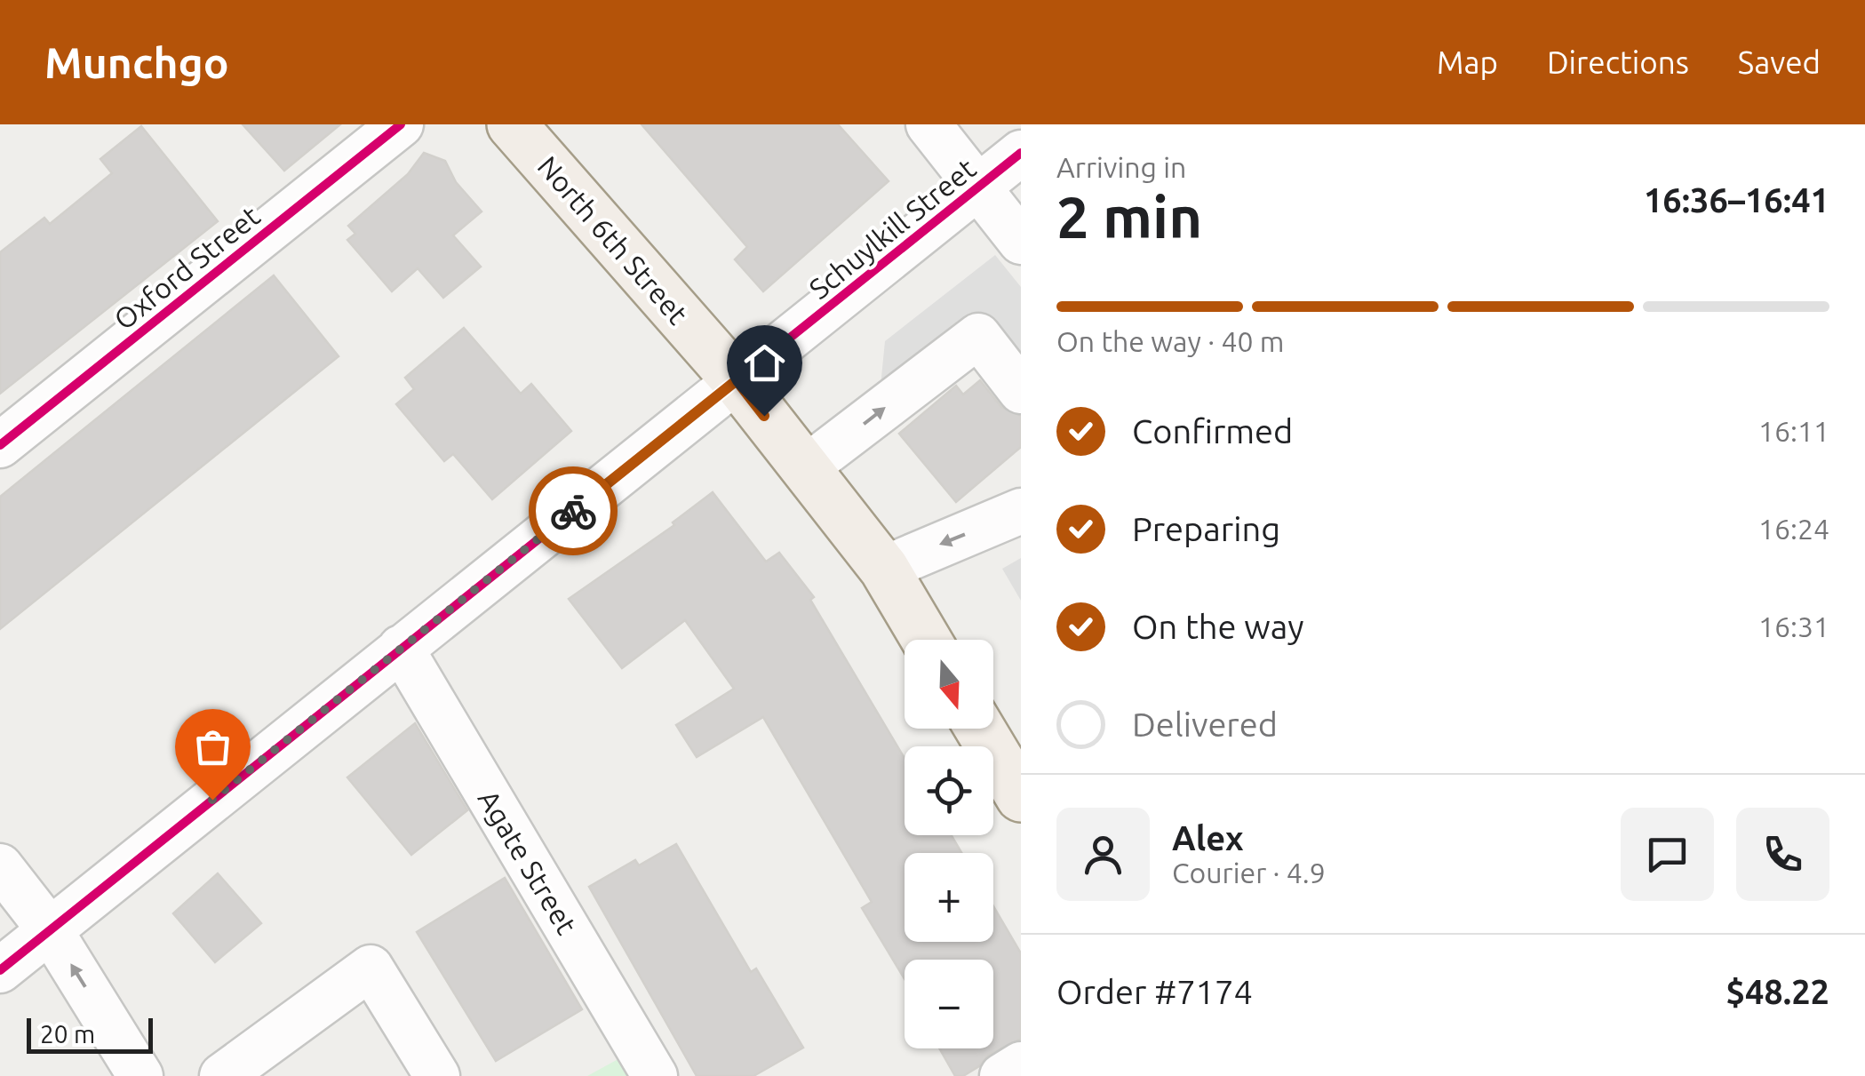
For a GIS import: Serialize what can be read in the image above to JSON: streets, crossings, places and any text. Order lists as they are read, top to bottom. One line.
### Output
{"streets":{"main road":["North 6th Street"],"street":["Schuylkill Street","Oxford Street","Agate Street"]},"crossings":[["Schuylkill Street","North 6th Street"],["Schuylkill Street","Agate Street"]],"scale_bar":"20 m","north":"bottom","page":{"header":"Munchgo","nav":["Map","Directions","Saved"],"heading":["2 min","Arriving in","16:36–16:41"],"panel":["Alex","Courier · 4.9","Order #7174","$48.22"],"bar":"On the way · 40 m","list":[["Confirmed","16:11"],["Preparing","16:24"],["On the way","16:31"],"Delivered"],"map_buttons":["+","−"],"scale":"20 m"}}
